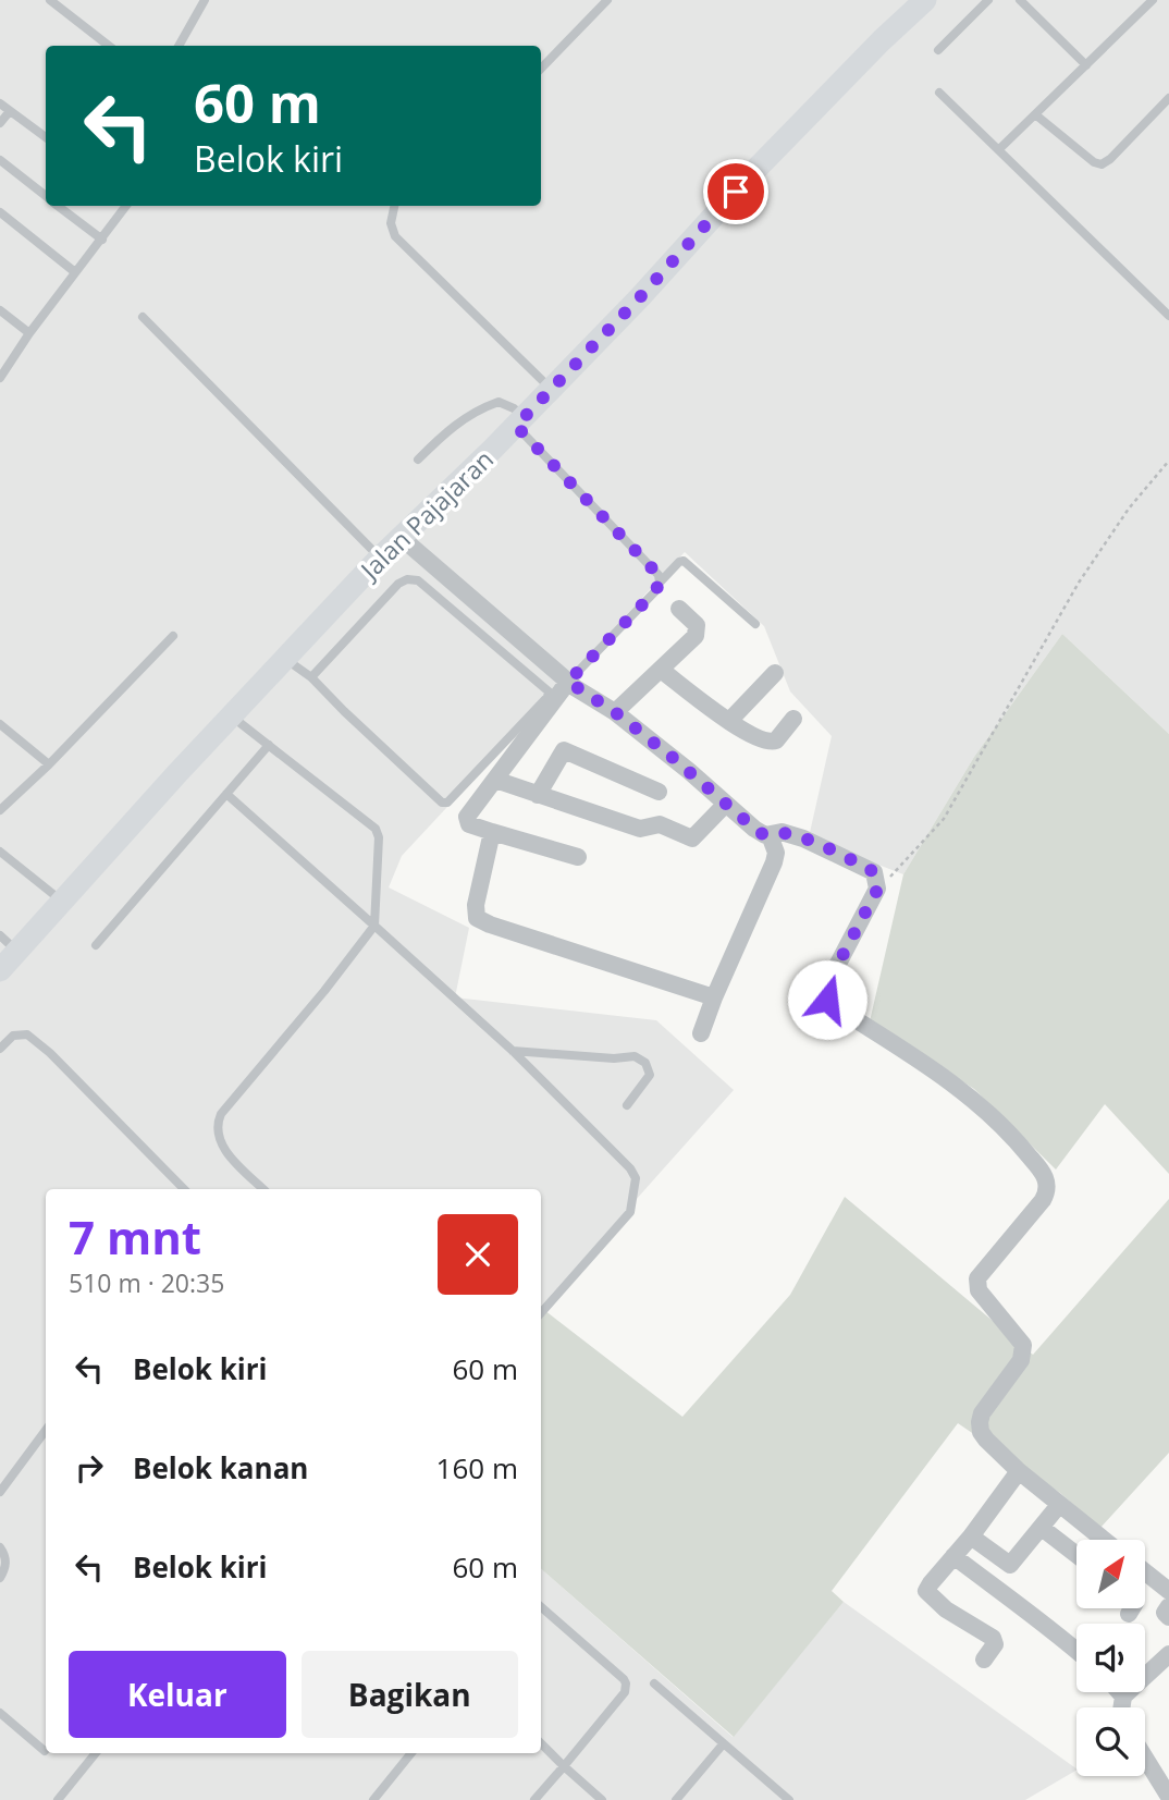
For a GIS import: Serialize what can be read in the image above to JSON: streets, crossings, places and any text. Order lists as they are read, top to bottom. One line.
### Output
{"streets":{"main road":["Jalan Pajajaran"]},"north":"top right","page":{"turn":["60 m","Belok kiri"],"heading":["7 mnt","510 m · 20:35"],"list":[{"name":"Belok kiri","value":"60 m"},{"name":"Belok kanan","value":"160 m"},{"name":"Belok kiri","value":"60 m"}],"buttons":["Keluar","Bagikan"]}}
